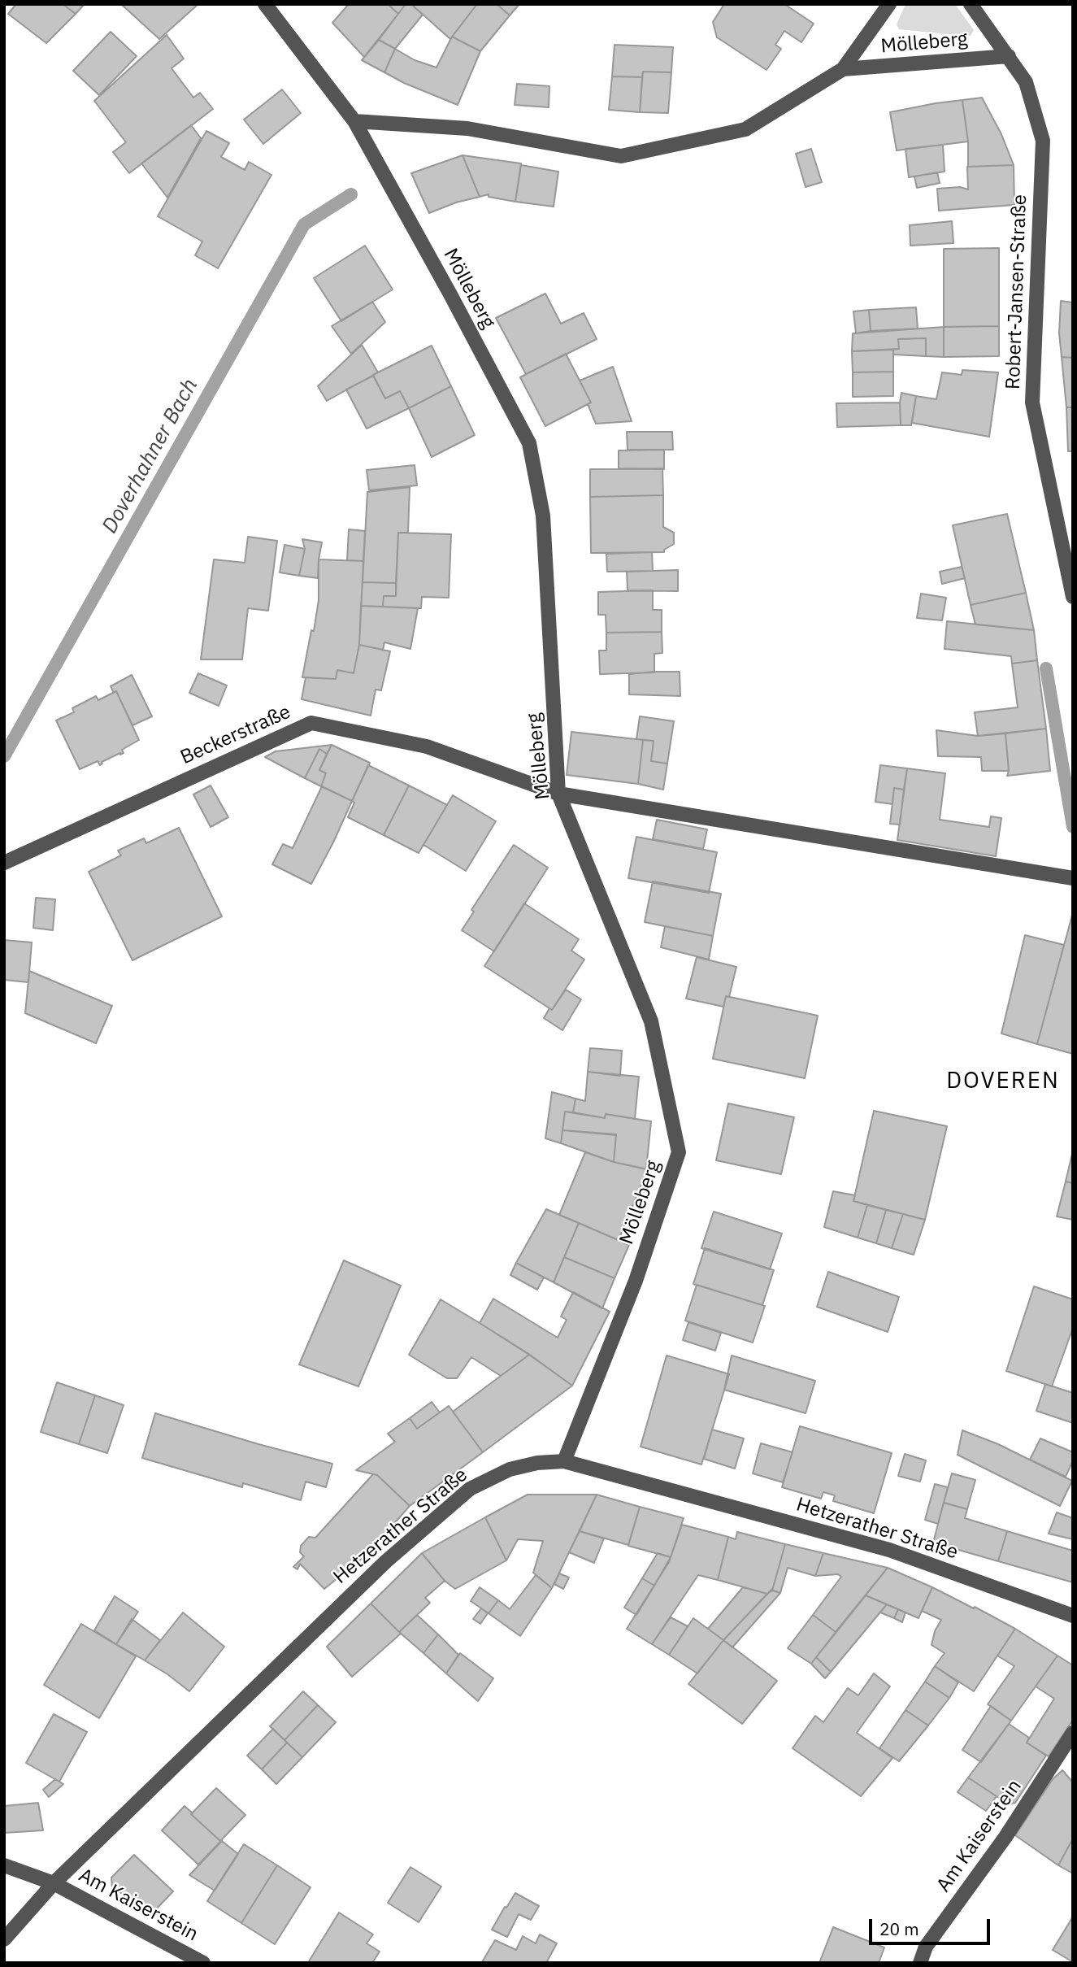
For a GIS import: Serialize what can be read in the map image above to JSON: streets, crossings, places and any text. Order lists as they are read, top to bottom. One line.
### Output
{"streets":{"street":["Mölleberg","Robert-Jansen-Straße","Beckerstraße","Hetzerather Straße","Am Kaiserstein"]},"crossings":[["Mölleberg","Robert-Jansen-Straße"],["Mölleberg","Beckerstraße"],["Mölleberg","Hetzerather Straße"],["Hetzerather Straße","Am Kaiserstein"]],"districts":["DOVEREN"],"water":["Doverhahner Bach"],"scale_bar":"20 m"}
